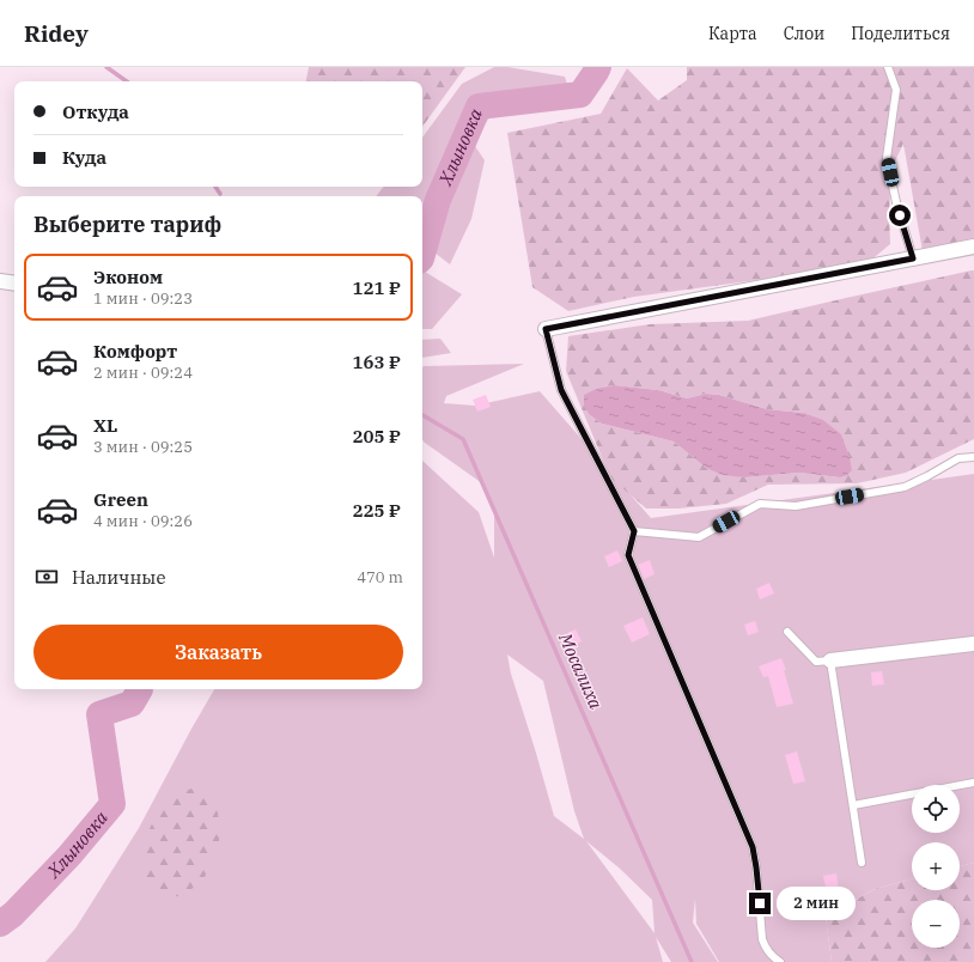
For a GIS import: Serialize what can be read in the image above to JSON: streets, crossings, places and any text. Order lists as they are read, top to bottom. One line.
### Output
{"water":["Хлыновка","Мосалиха"],"page":{"header":"Ridey","nav":["Карта","Слои","Поделиться"],"banner":["Откуда","Куда"],"heading":"Выберите тариф","list":[{"name":"Эконом","note":"1 мин · 09:23","value":"121 ₽"},{"name":"Комфорт","note":"2 мин · 09:24","value":"163 ₽"},{"name":"XL","note":"3 мин · 09:25","value":"205 ₽"},{"name":"Green","note":"4 мин · 09:26","value":"225 ₽"}],"pay":["Наличные","470 m"],"buttons":"Заказать","map_buttons":["+","−"],"bubble":"2 мин"}}
